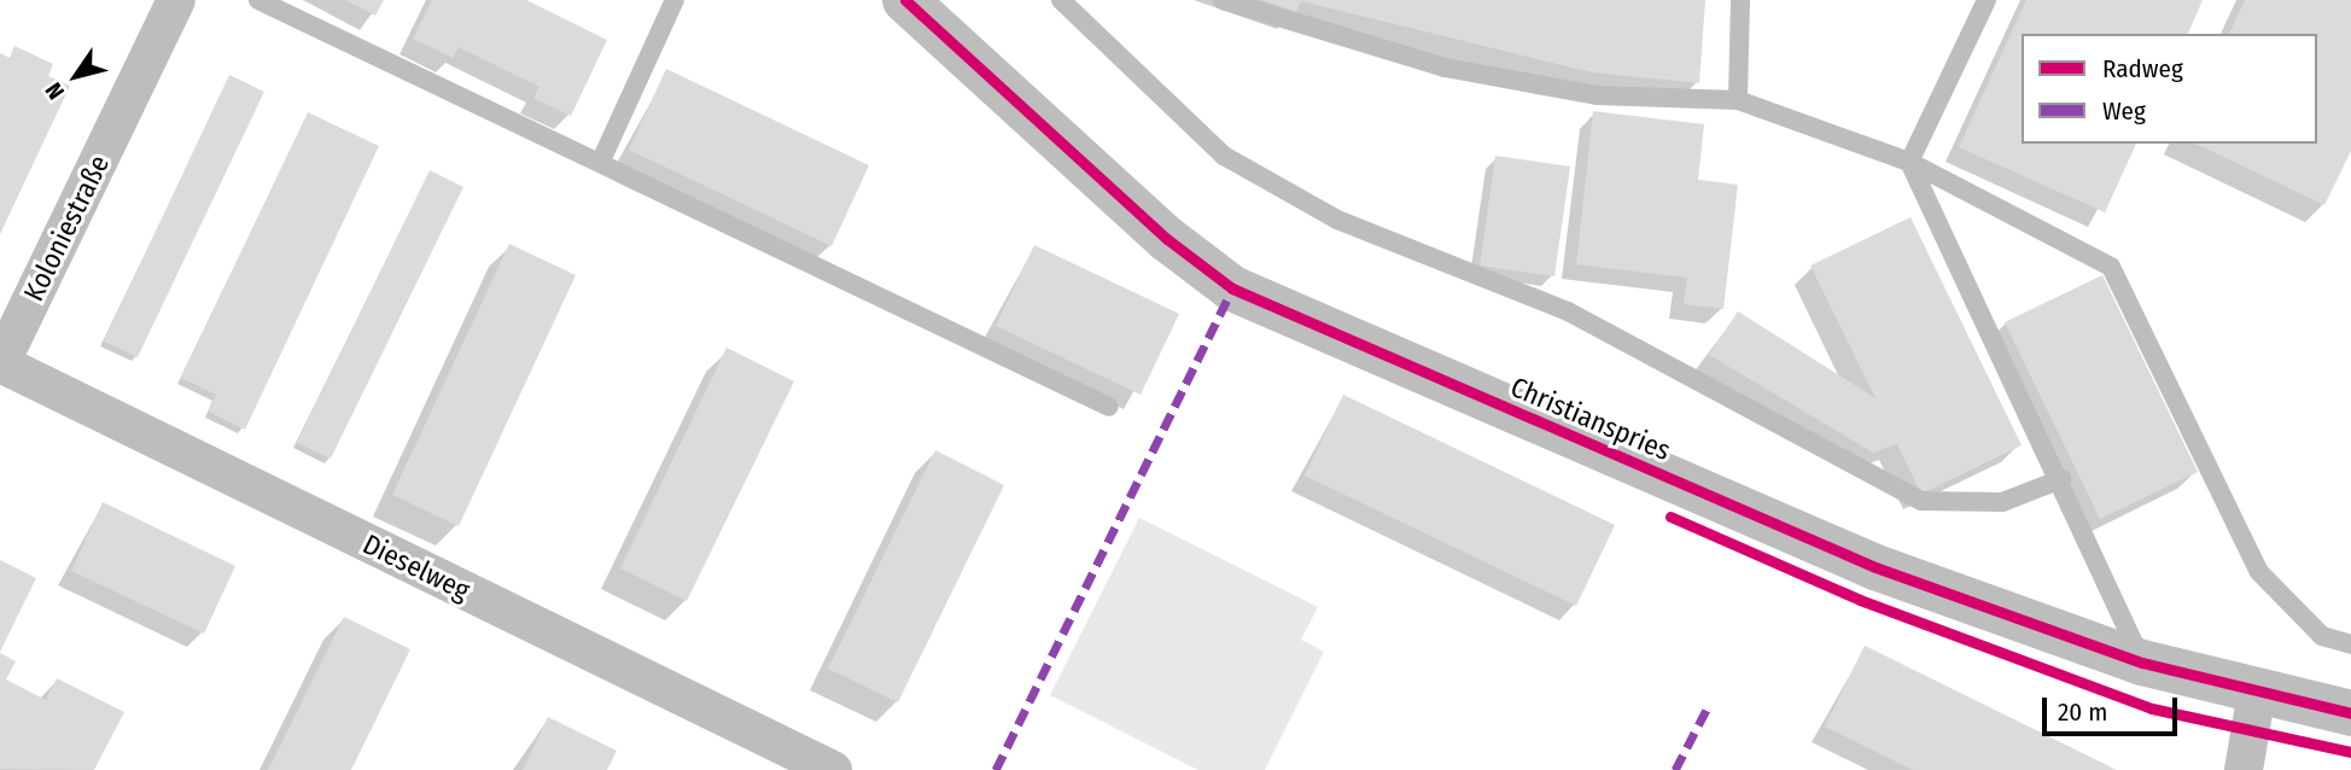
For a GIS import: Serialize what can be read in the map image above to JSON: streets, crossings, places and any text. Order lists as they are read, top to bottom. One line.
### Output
{"streets":{"street":["Koloniestraße","Christianspries","Dieselweg"]},"crossings":[["Koloniestraße","Dieselweg"]],"legend":["Radweg","Weg"],"scale_bar":"20 m","north":"bottom left"}
